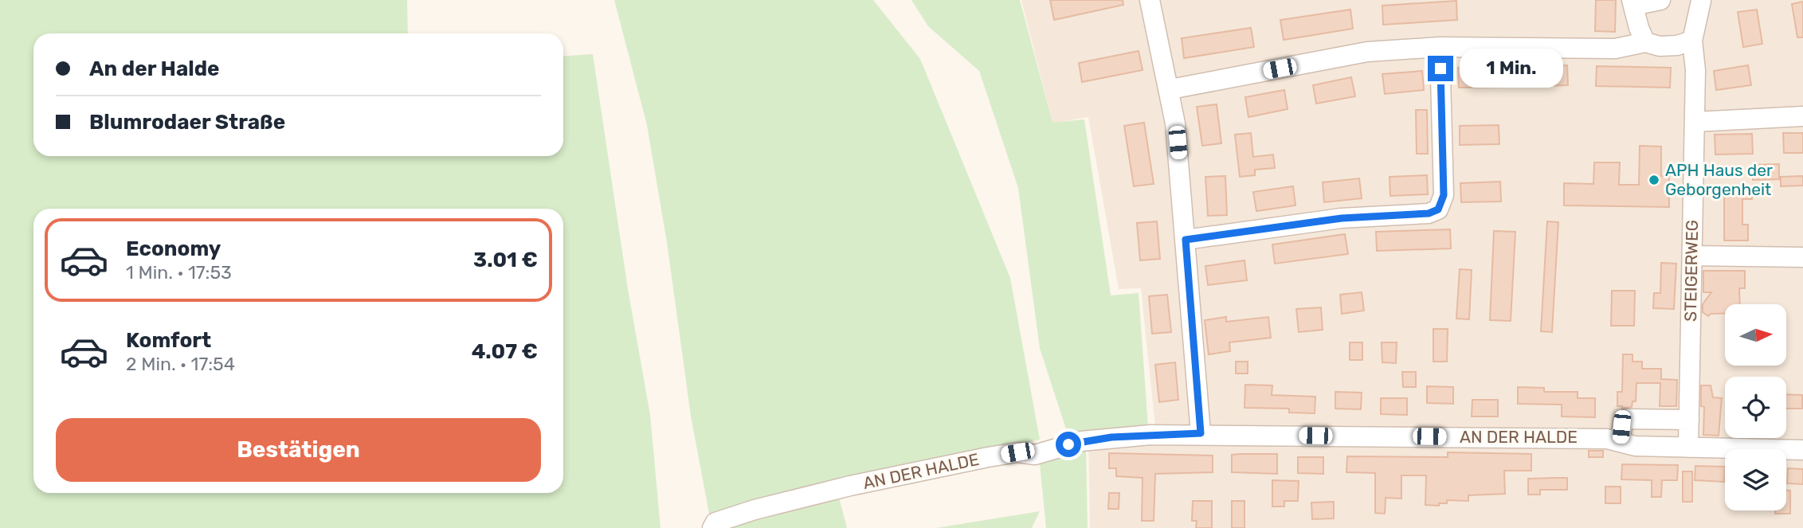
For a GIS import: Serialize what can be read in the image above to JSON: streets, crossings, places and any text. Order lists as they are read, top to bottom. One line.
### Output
{"streets":{"street":["STEIGERWEG","AN DER HALDE"]},"crossings":[["STEIGERWEG","AN DER HALDE"]],"places":["APH Haus der Geborgenheit"],"north":"right","page":{"banner":["An der Halde","Blumrodaer Straße"],"bubble":"1 Min.","list":[{"name":"Economy","note":"1 Min. · 17:53","value":"3.01 €"},{"name":"Komfort","note":"2 Min. · 17:54","value":"4.07 €"}],"buttons":"Bestätigen"}}
